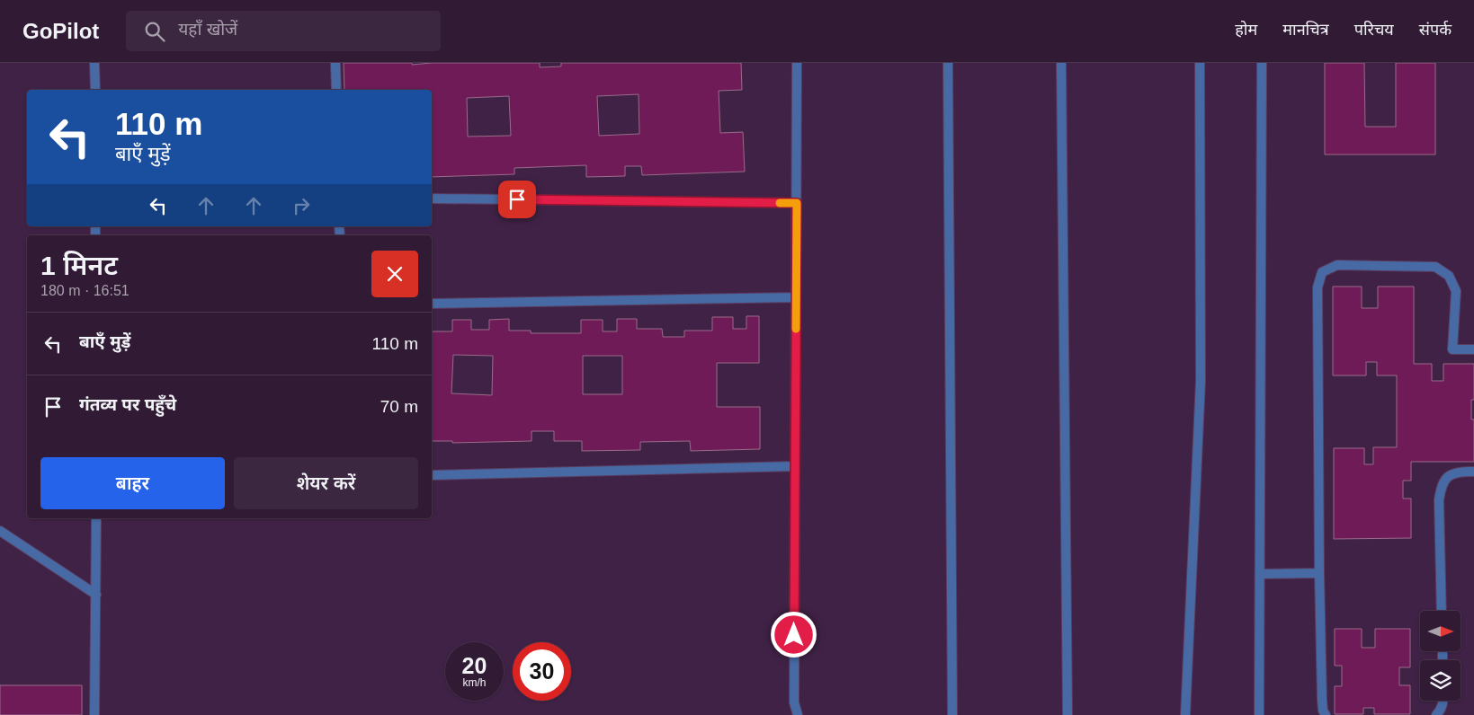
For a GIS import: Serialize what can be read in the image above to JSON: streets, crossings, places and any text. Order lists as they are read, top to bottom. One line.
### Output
{"north":"right","page":{"header":"GoPilot","search":"यहाँ खोजें","nav":["होम","मानचित्र","परिचय","संपर्क"],"turn":["110 m","बाएँ मुड़ें"],"heading":["1 मिनट","180 m · 16:51"],"list":[{"name":"बाएँ मुड़ें","value":"110 m"},{"name":"गंतव्य पर पहुँचे","value":"70 m"}],"buttons":["बाहर","शेयर करें"],"speed":"20 km/h","limit":"30"}}
